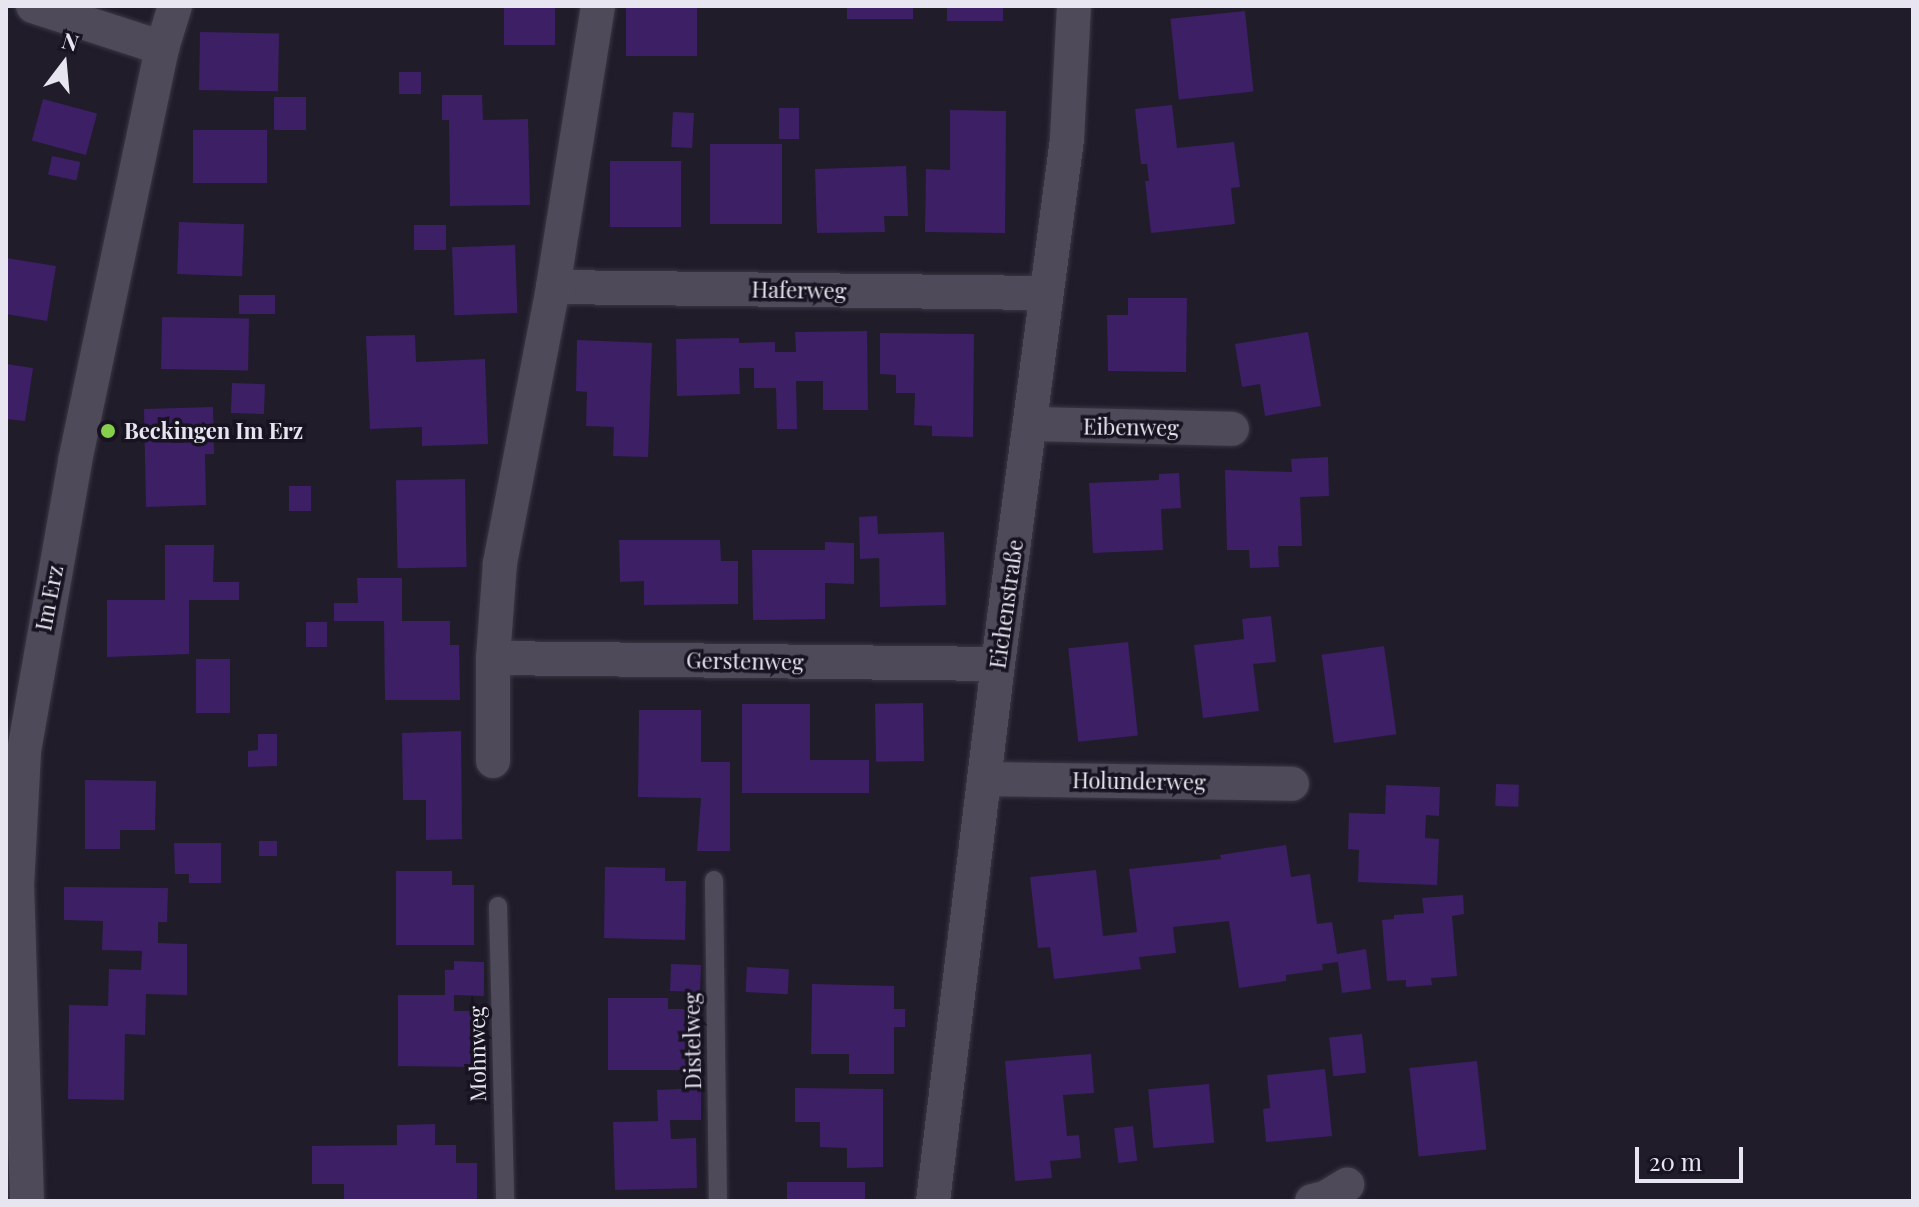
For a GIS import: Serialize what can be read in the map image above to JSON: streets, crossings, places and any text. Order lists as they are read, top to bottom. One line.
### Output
{"streets":{"street":["Haferweg","Eibenweg","Im Erz","Eichenstraße","Gerstenweg","Holunderweg"],"lane":["Distelweg","Mohnweg"]},"crossings":[["Haferweg","Eichenstraße"],["Eibenweg","Eichenstraße"],["Eichenstraße","Gerstenweg"],["Eichenstraße","Holunderweg"]],"places":["Beckingen Im Erz"],"scale_bar":"20 m","north":"top"}
